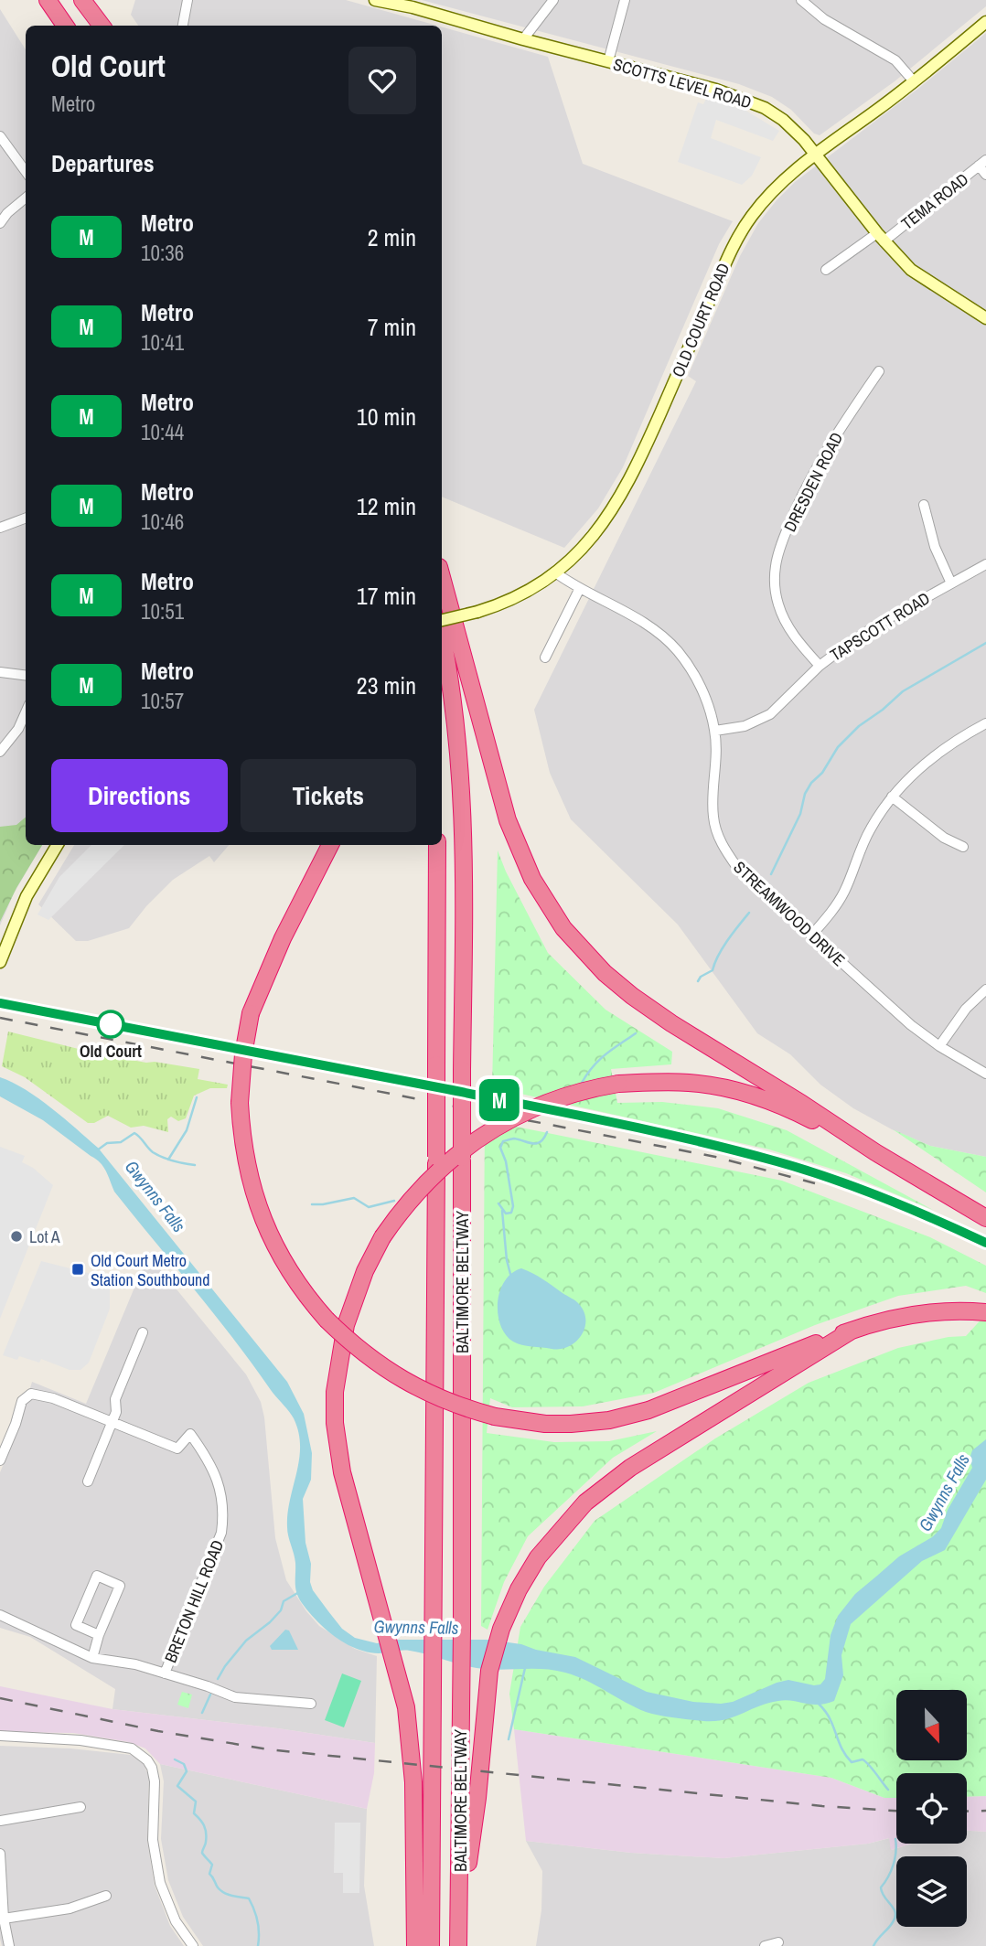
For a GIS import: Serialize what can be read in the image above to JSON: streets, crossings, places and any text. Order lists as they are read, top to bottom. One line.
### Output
{"streets":{"highway":["BALTIMORE BELTWAY"],"main road":["SCOTTS LEVEL ROAD","OLD COURT ROAD"],"street":["TEMA ROAD","DRESDEN ROAD","TAPSCOTT ROAD","STREAMWOOD DRIVE","BRETON HILL ROAD"]},"crossings":[["SCOTTS LEVEL ROAD","TEMA ROAD"],["SCOTTS LEVEL ROAD","OLD COURT ROAD"],["OLD COURT ROAD","STREAMWOOD DRIVE"],["DRESDEN ROAD","TAPSCOTT ROAD"],["TAPSCOTT ROAD","STREAMWOOD DRIVE"]],"water":["Gwynns Falls"],"places":{"other":["Old Court","Lot A"],"transit":["Old Court Metro Station Southbound"]},"lines":["metro line M"],"north":"bottom","page":{"on_map":"M","heading":[["Old Court","Metro"],"Departures"],"list":[{"mark":"M","name":"Metro","note":"10:36","value":"2 min"},{"mark":"M","name":"Metro","note":"10:41","value":"7 min"},{"mark":"M","name":"Metro","note":"10:44","value":"10 min"},{"mark":"M","name":"Metro","note":"10:46","value":"12 min"},{"mark":"M","name":"Metro","note":"10:51","value":"17 min"},{"mark":"M","name":"Metro","note":"10:57","value":"23 min"}],"buttons":["Directions","Tickets"]}}
